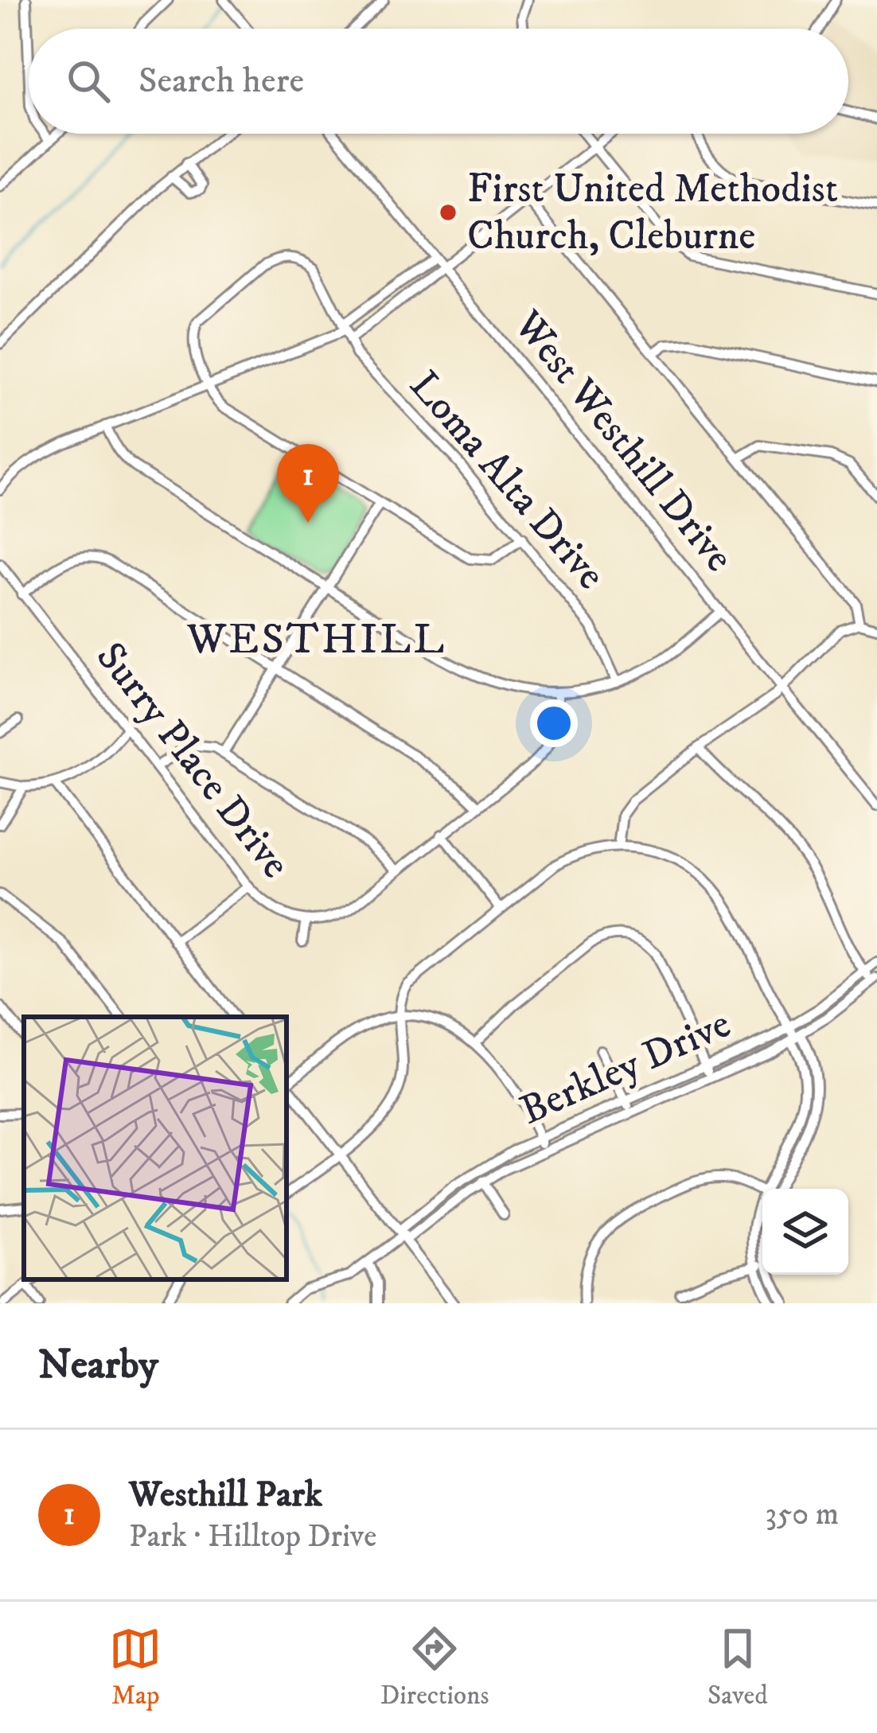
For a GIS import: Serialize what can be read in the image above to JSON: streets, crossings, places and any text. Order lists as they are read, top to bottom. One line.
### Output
{"streets":{"street":["West Westhill Drive","Loma Alta Drive","Surry Place Drive","Berkley Drive"]},"districts":["WESTHILL"],"places":["First United Methodist Church, Cleburne"],"page":{"search":"Search here","pins":"1","heading":"Nearby","list":[{"mark":"1","name":"Westhill Park","note":"Park · Hilltop Drive","value":"350 m"}],"nav":["Map","Directions","Saved"]}}
